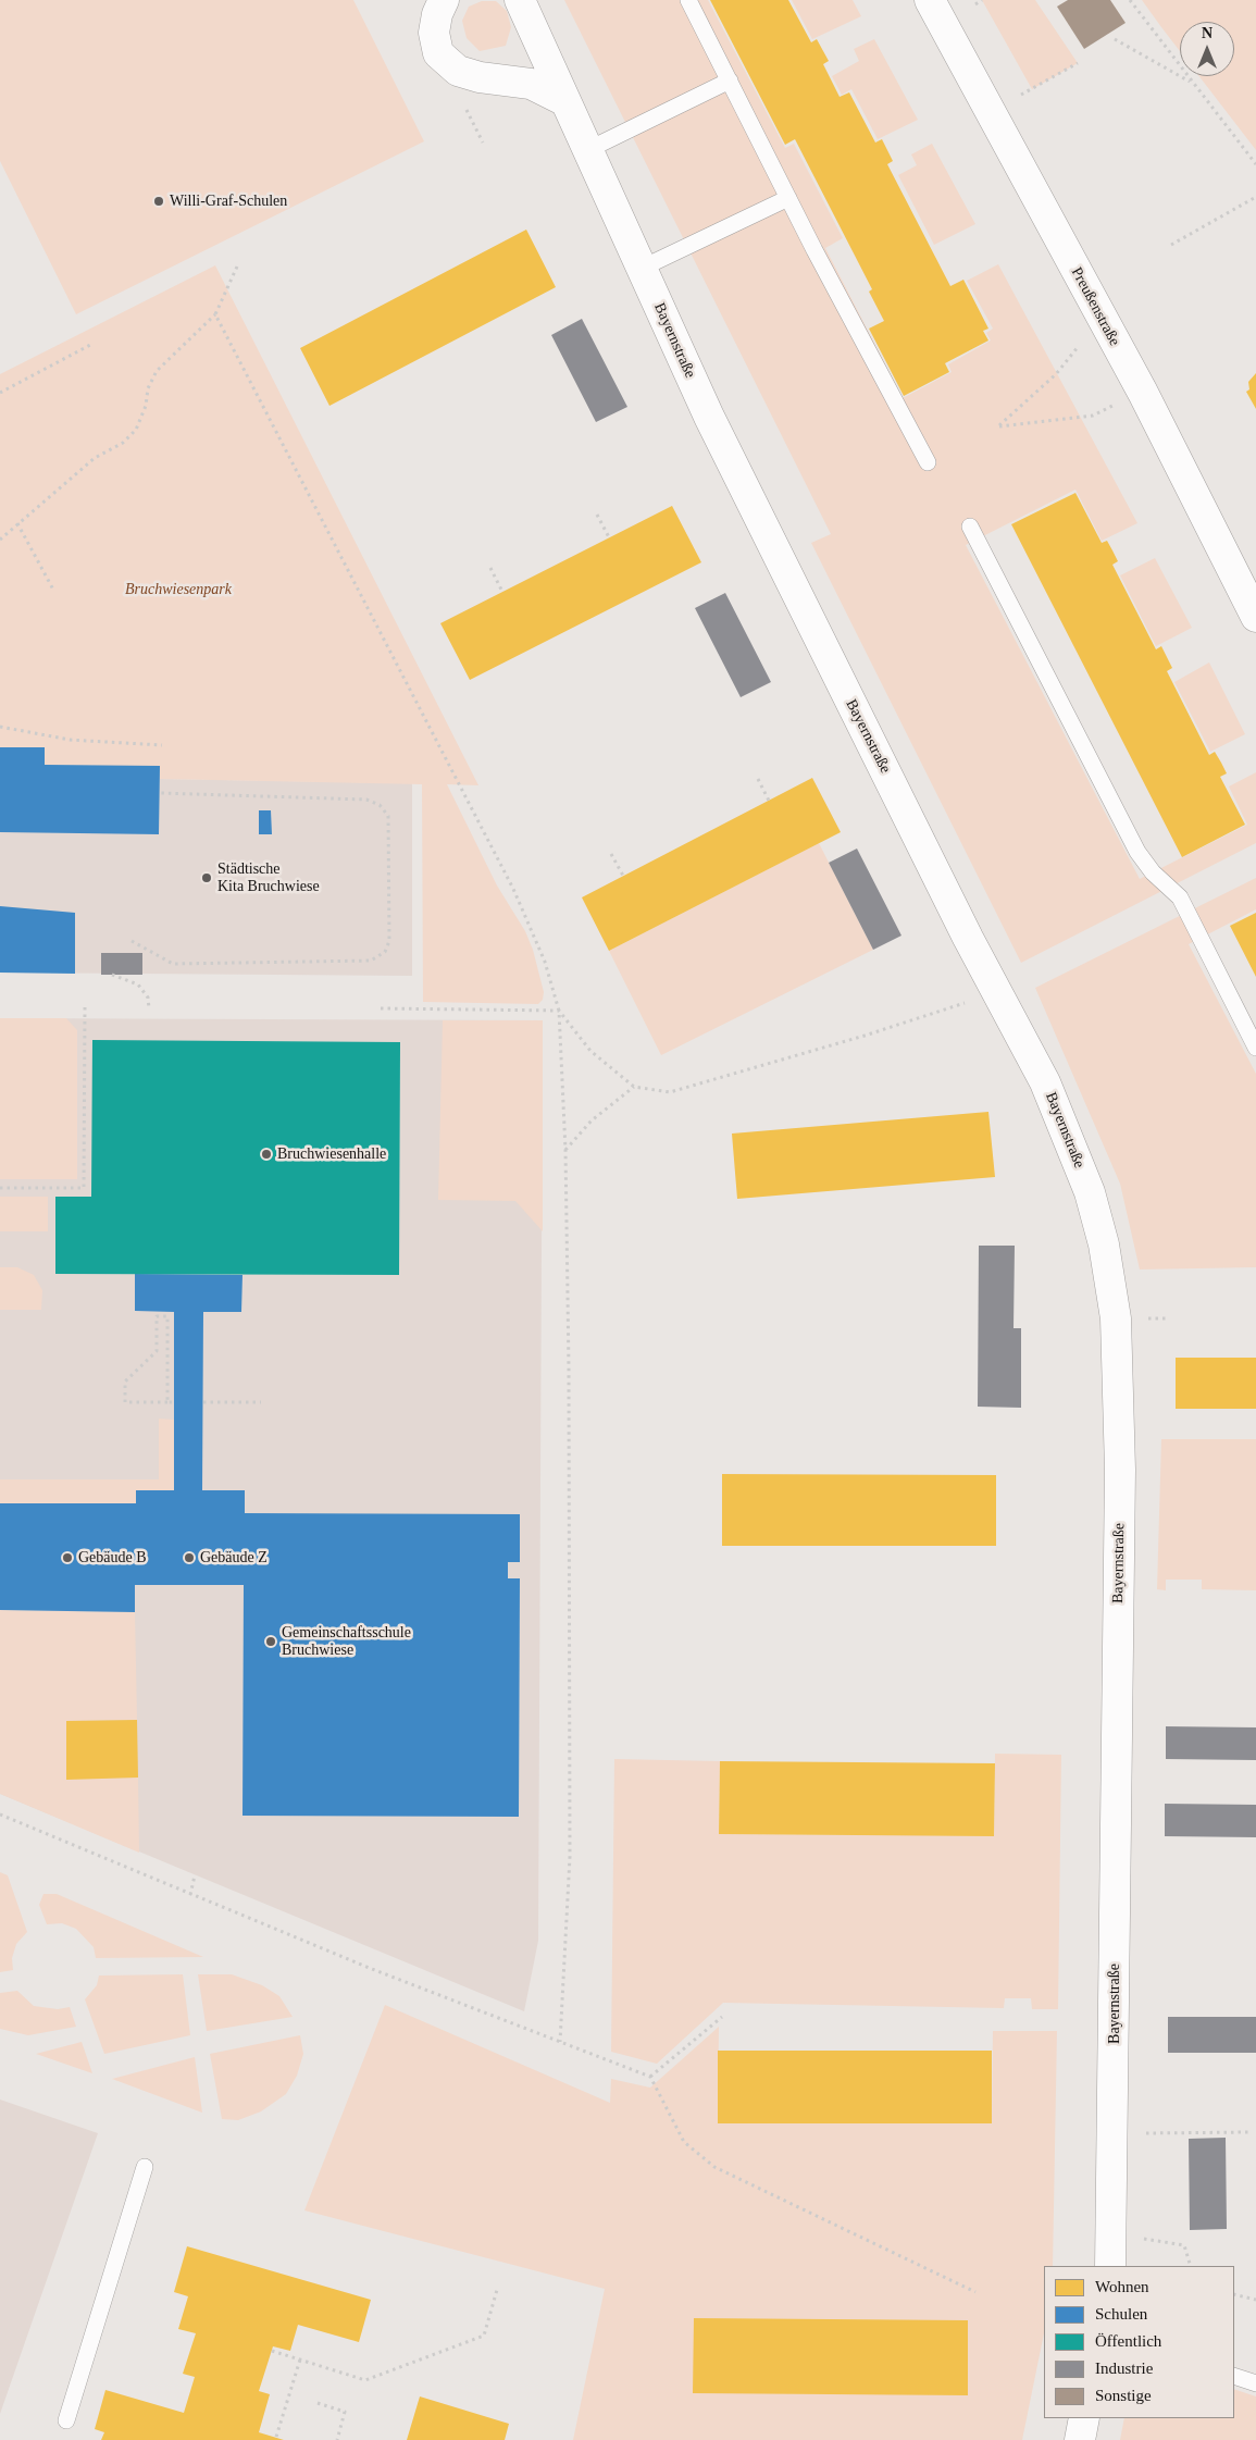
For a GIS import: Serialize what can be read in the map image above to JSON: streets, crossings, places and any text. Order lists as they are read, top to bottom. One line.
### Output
{"streets":{"street":["Preußenstraße","Bayernstraße"]},"parks":["Bruchwiesenpark"],"places":["Willi-Graf-Schulen","Städtische Kita Bruchwiese","Bruchwiesenhalle","Gebäude B","Gebäude Z","Gemeinschaftsschule Bruchwiese"],"legend":["Wohnen","Schulen","Öffentlich","Industrie","Sonstige"],"north":"top"}
